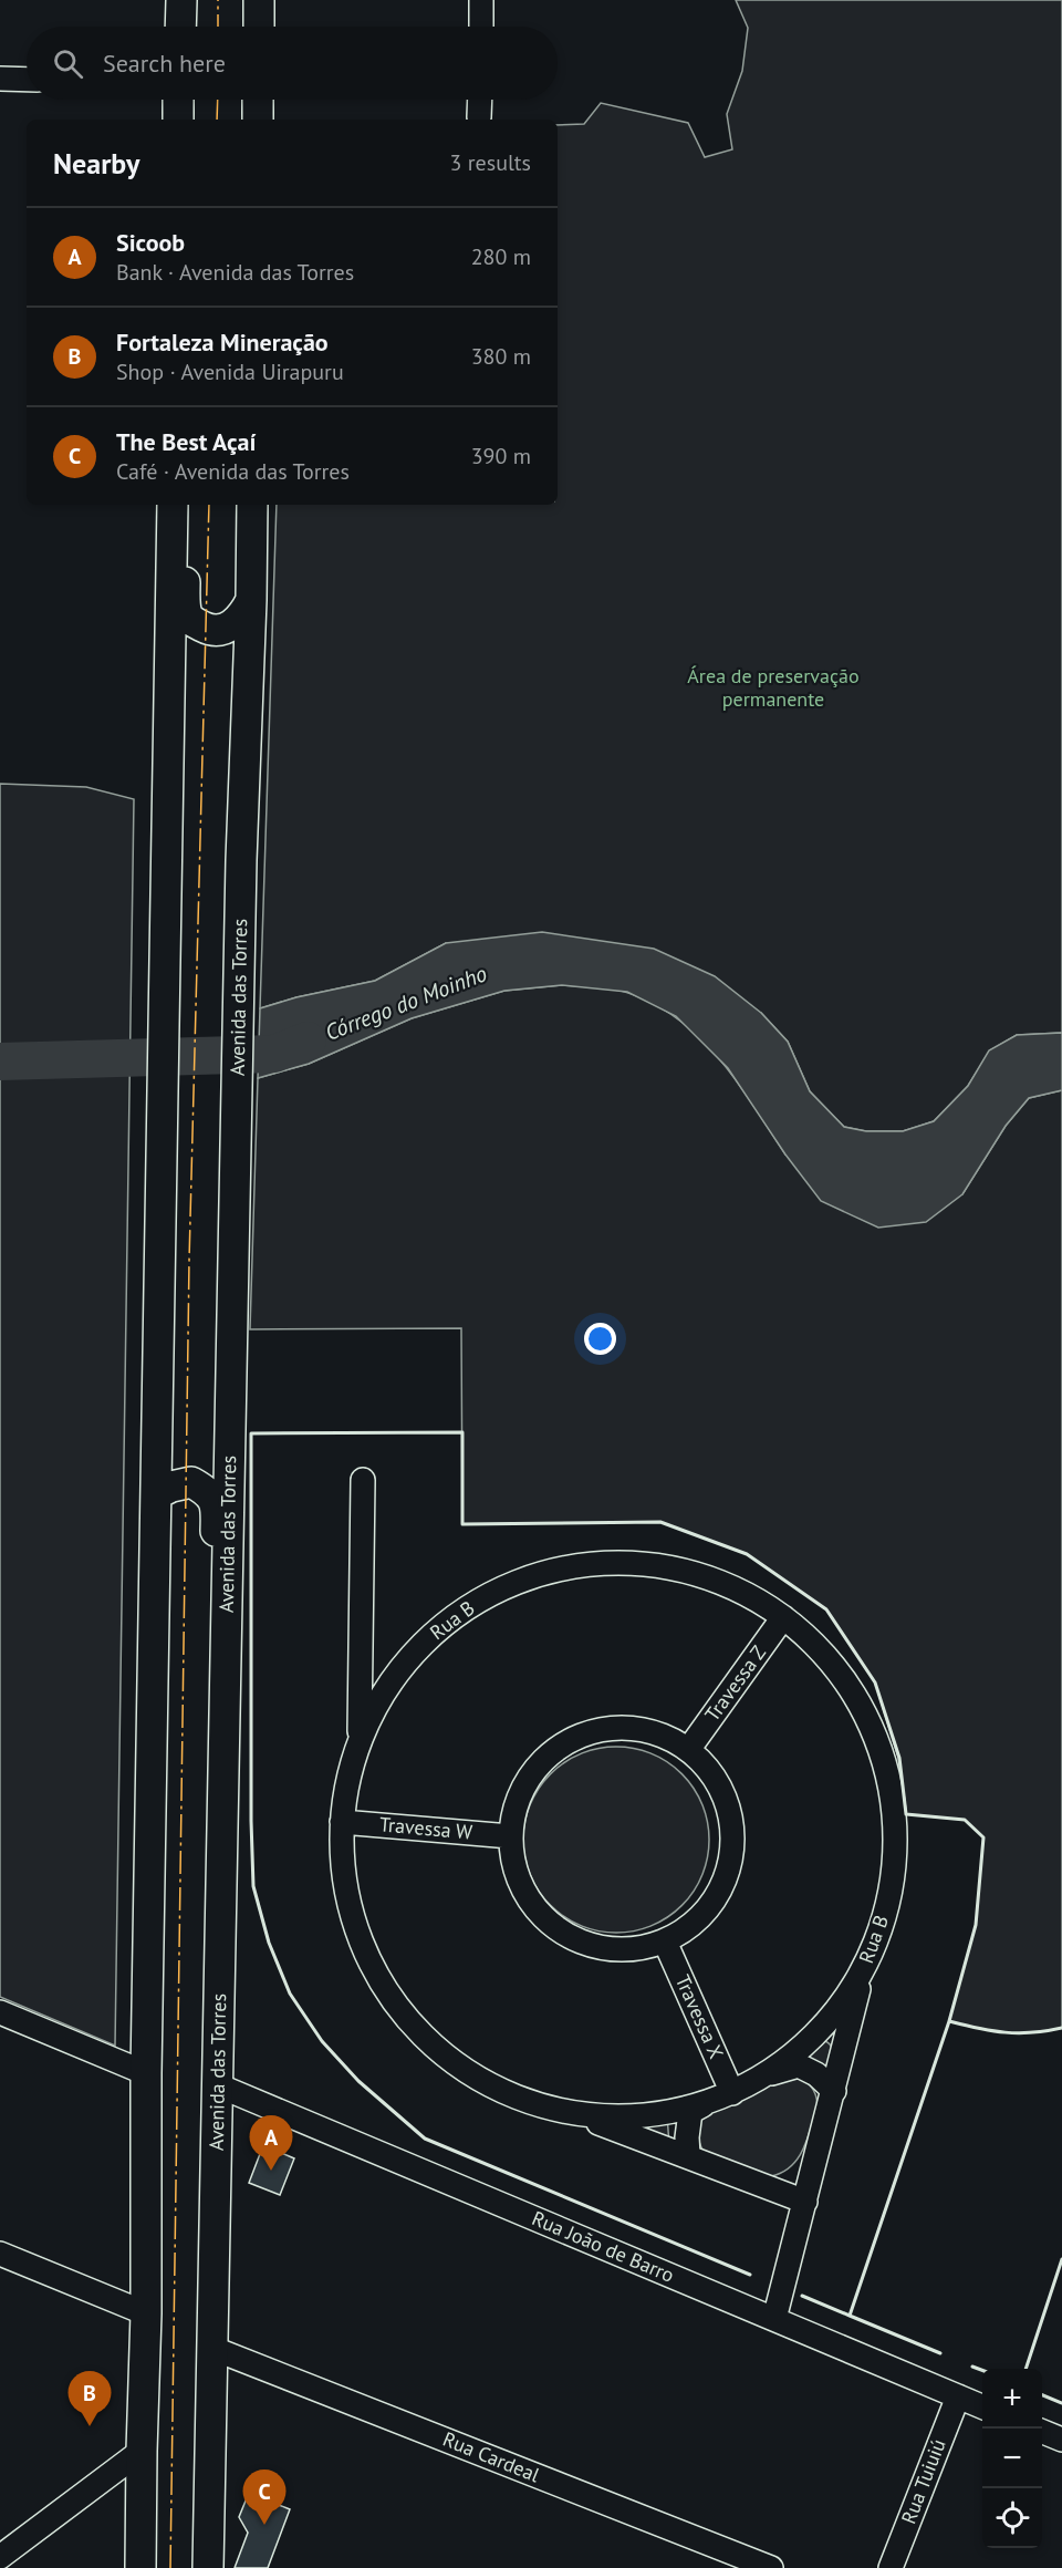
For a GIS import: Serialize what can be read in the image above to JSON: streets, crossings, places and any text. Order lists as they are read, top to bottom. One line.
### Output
{"streets":{"main road":["Avenida das Torres"],"street":["Rua B","Travessa Z","Travessa W","Travessa X","Rua João de Barro","Rua Cardeal","Rua Tuiuiú"]},"crossings":[["Avenida das Torres","Rua João de Barro"],["Avenida das Torres","Rua Cardeal"],["Rua B","Travessa Z"],["Rua B","Travessa W"],["Rua B","Travessa X"],["Travessa Z","Travessa W"],["Travessa Z","Travessa X"],["Travessa W","Travessa X"],["Rua João de Barro","Rua Tuiuiú"]],"water":["Córrego do Moinho"],"parks":["Área de preservação permanente"],"page":{"search":"Search here","heading":["Nearby","3 results"],"list":[{"mark":"A","name":"Sicoob","note":"Bank · Avenida das Torres","value":"280 m"},{"mark":"B","name":"Fortaleza Mineração","note":"Shop · Avenida Uirapuru","value":"380 m"},{"mark":"C","name":"The Best Açaí","note":"Café · Avenida das Torres","value":"390 m"}],"pins":["A","B","C"],"map_buttons":["+","−"]}}
